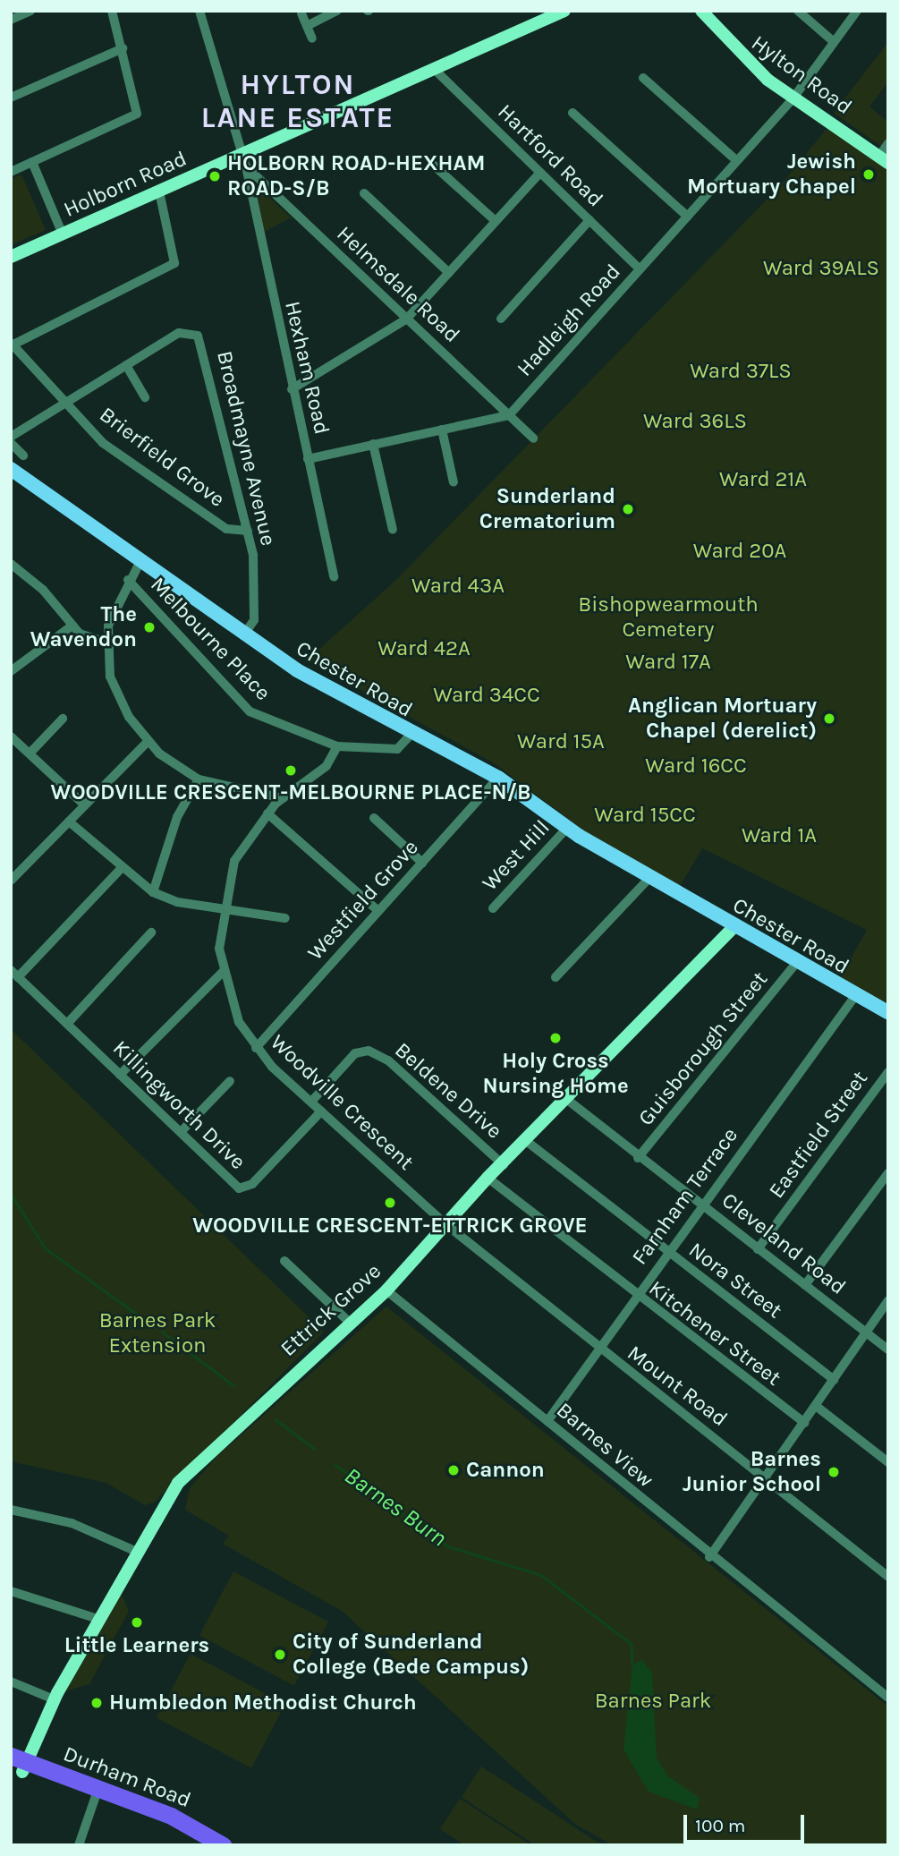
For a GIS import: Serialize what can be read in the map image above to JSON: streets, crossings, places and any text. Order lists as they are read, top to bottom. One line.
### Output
{"streets":{"highway":["Durham Road"],"main road":["Chester Road"],"street":["Hylton Road","Hartford Road","Holborn Road","Helmsdale Road","Hadleigh Road","Hexham Road","Broadmayne Avenue","Brierfield Grove","Melbourne Place","West Hill","Westfield Grove","Guisborough Street","Beldene Drive","Woodville Crescent","Killingworth Drive","Eastfield Street","Farnham Terrace","Cleveland Road","Nora Street","Ettrick Grove","Kitchener Street","Mount Road","Barnes View"]},"crossings":[["Hylton Road","Hadleigh Road"],["Hartford Road","Holborn Road"],["Hartford Road","Hadleigh Road"],["Holborn Road","Helmsdale Road"],["Holborn Road","Hexham Road"],["Helmsdale Road","Hadleigh Road"],["Helmsdale Road","Hexham Road"],["Broadmayne Avenue","Brierfield Grove"],["Broadmayne Avenue","Chester Road"],["Melbourne Place","Woodville Crescent"],["Chester Road","West Hill"],["Chester Road","Westfield Grove"],["Chester Road","Guisborough Street"],["Chester Road","Farnham Terrace"],["Chester Road","Ettrick Grove"],["Westfield Grove","Woodville Crescent"],["Guisborough Street","Cleveland Road"],["Beldene Drive","Woodville Crescent"],["Beldene Drive","Ettrick Grove"],["Woodville Crescent","Killingworth Drive"],["Woodville Crescent","Ettrick Grove"],["Woodville Crescent","Mount Road"],["Eastfield Street","Cleveland Road"],["Farnham Terrace","Cleveland Road"],["Farnham Terrace","Nora Street"],["Farnham Terrace","Kitchener Street"],["Farnham Terrace","Mount Road"],["Farnham Terrace","Barnes View"],["Cleveland Road","Ettrick Grove"],["Nora Street","Ettrick Grove"],["Ettrick Grove","Kitchener Street"],["Ettrick Grove","Mount Road"],["Ettrick Grove","Barnes View"],["Ettrick Grove","Durham Road"]],"districts":["HYLTON LANE ESTATE"],"water":["Barnes Burn"],"parks":["Ward 39ALS","Ward 37LS","Ward 36LS","Ward 21A","Ward 20A","Ward 43A","Bishopwearmouth Cemetery","Ward 42A","Ward 17A","Ward 34CC","Ward 15A","Ward 16CC","Ward 15CC","Ward 1A","Barnes Park Extension","Barnes Park"],"places":["Jewish Mortuary Chapel","HOLBORN ROAD-HEXHAM ROAD-S/B","Sunderland Crematorium","The Wavendon","Anglican Mortuary Chapel (derelict)","WOODVILLE CRESCENT-MELBOURNE PLACE-N/B","Holy Cross Nursing Home","WOODVILLE CRESCENT-ETTRICK GROVE","Cannon","Barnes Junior School","Little Learners","City of Sunderland College (Bede Campus)","Humbledon Methodist Church"],"scale_bar":"100 m"}
